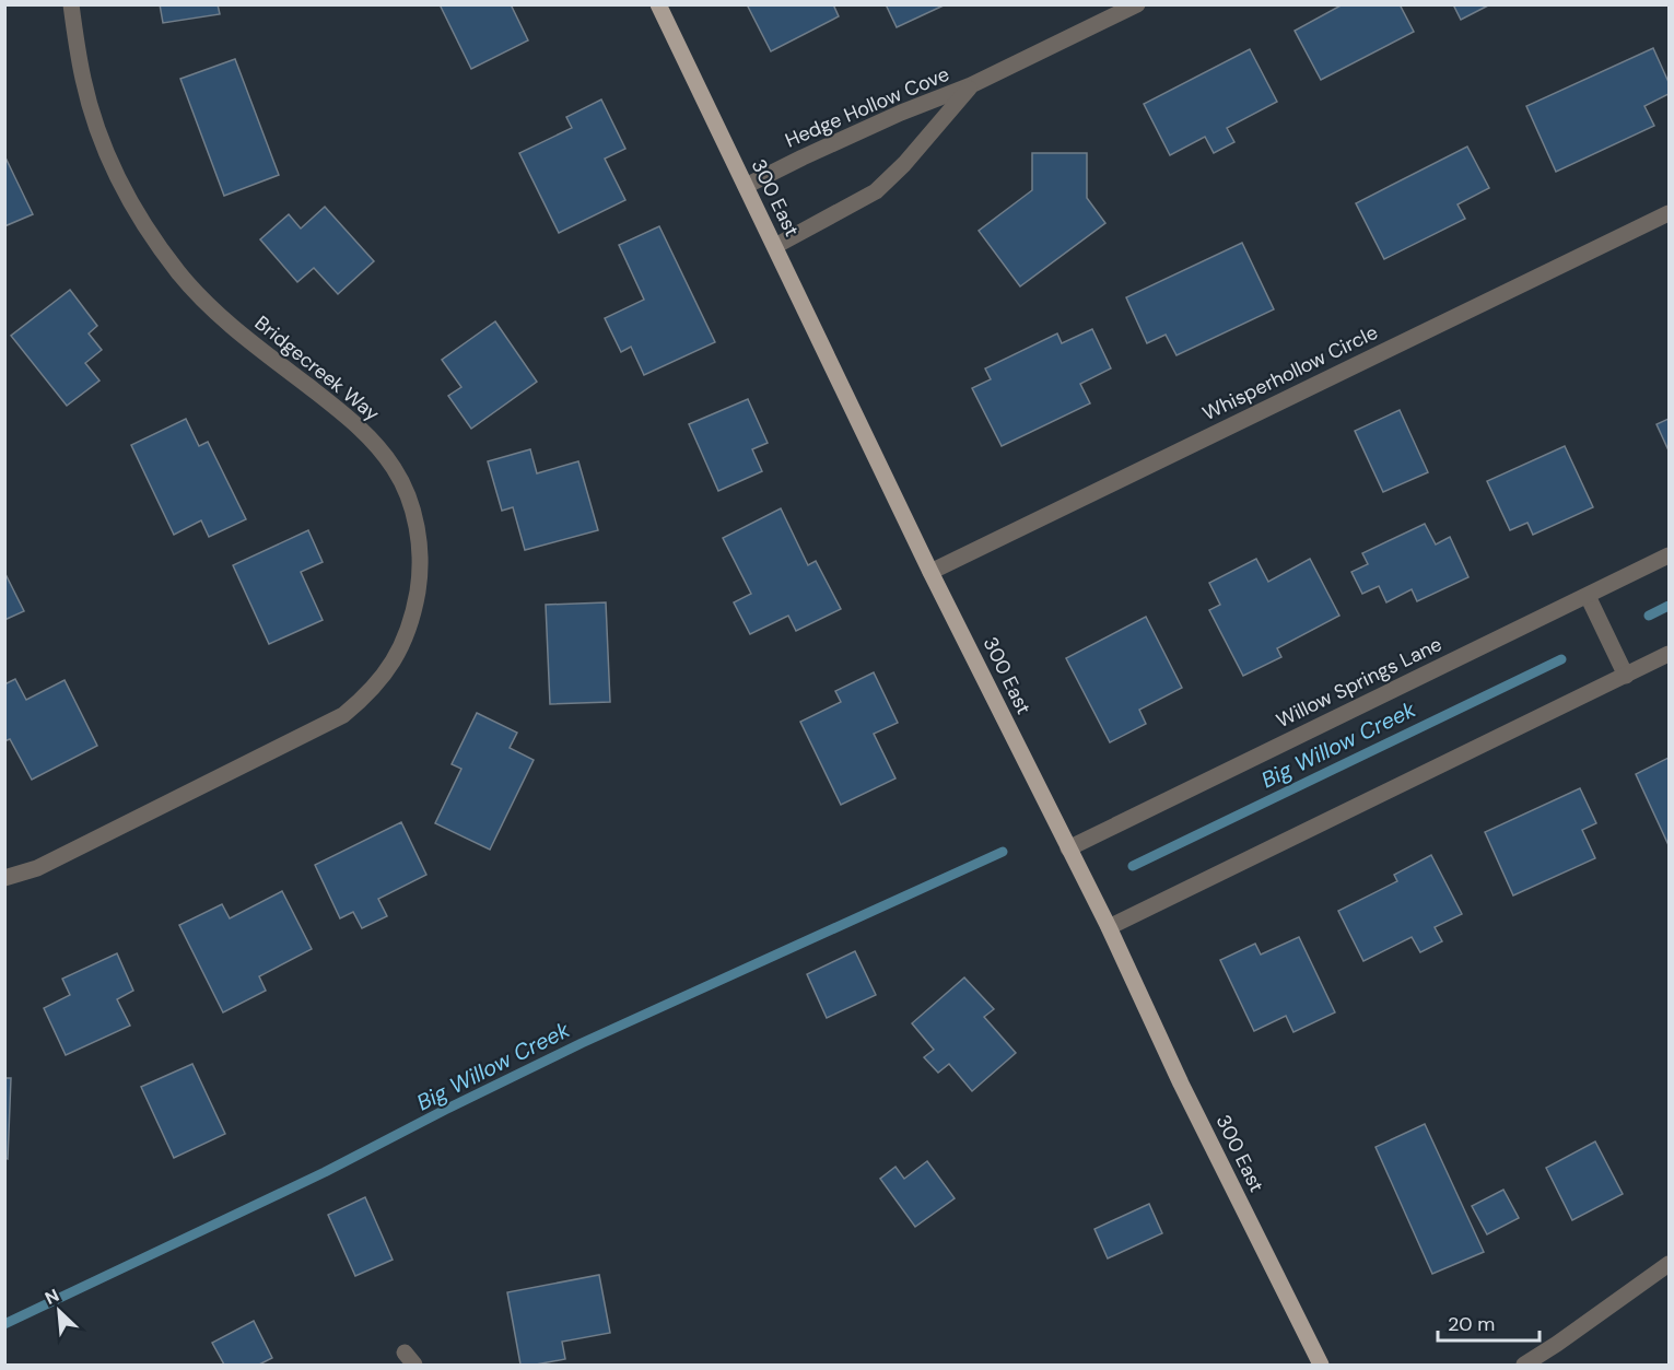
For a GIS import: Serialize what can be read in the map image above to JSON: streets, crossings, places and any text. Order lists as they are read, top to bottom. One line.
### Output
{"streets":{"main road":["300 East"],"street":["Hedge Hollow Cove","Bridgecreek Way","Whisperhollow Circle","Willow Springs Lane"]},"crossings":[["Hedge Hollow Cove","300 East"],["300 East","Whisperhollow Circle"],["300 East","Willow Springs Lane"]],"water":["Big Willow Creek"],"scale_bar":"20 m","north":"top left"}
